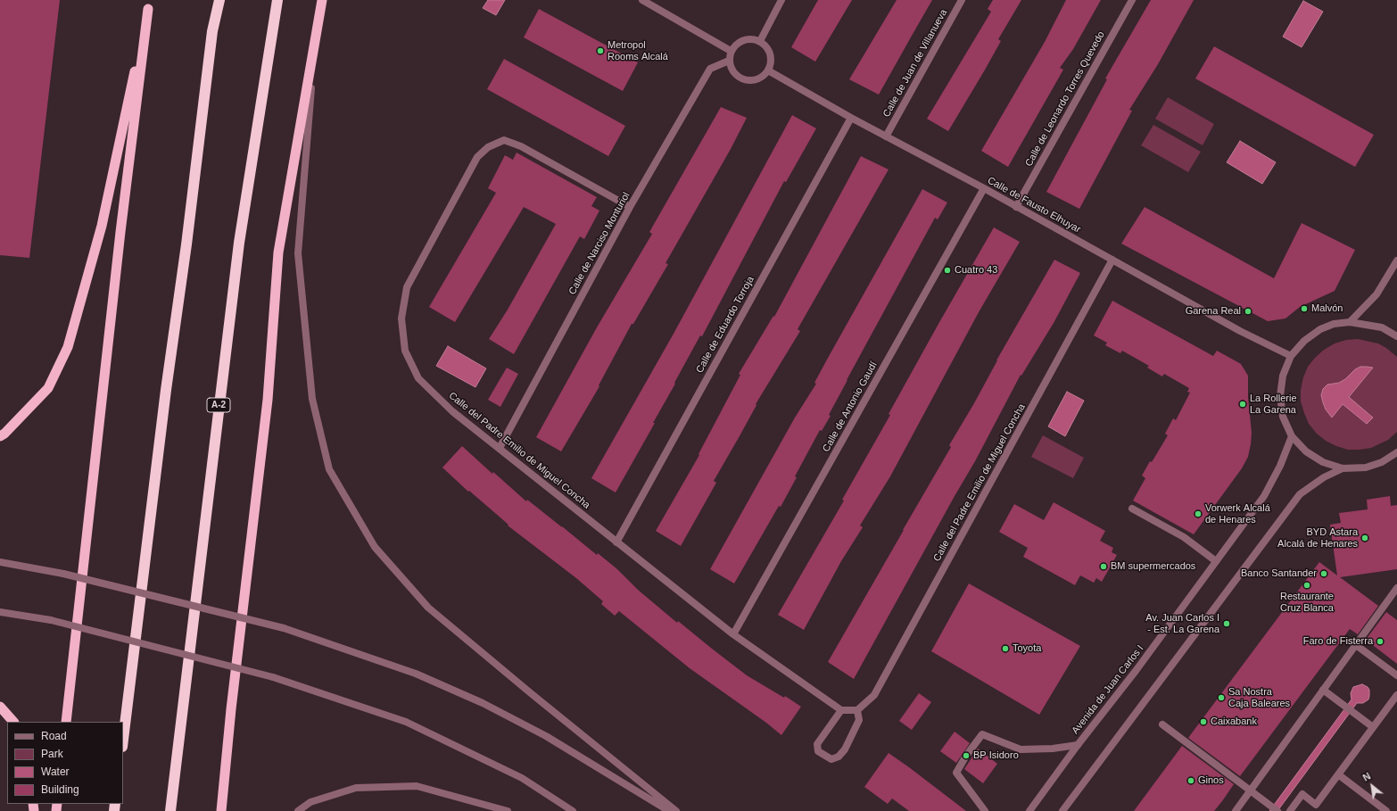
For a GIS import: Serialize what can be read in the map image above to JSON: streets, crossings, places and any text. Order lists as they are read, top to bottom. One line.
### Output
{"streets":{"highway":["A-2"],"street":["Calle de Juan de Villanueva","Calle de Leonardo Torres Quevedo","Calle de Fausto Elhuyar","Calle de Narciso Monturiol","Calle de Eduardo Torroja","Calle de Antonio Gaudí","Calle del Padre Emilio de Miguel Concha","Avenida de Juan Carlos I"]},"crossings":[["Calle de Juan de Villanueva","Calle de Fausto Elhuyar"],["Calle de Leonardo Torres Quevedo","Calle de Fausto Elhuyar"],["Calle de Fausto Elhuyar","Calle de Narciso Monturiol"],["Calle de Fausto Elhuyar","Calle de Eduardo Torroja"],["Calle de Fausto Elhuyar","Calle de Antonio Gaudí"],["Calle de Fausto Elhuyar","Calle del Padre Emilio de Miguel Concha"],["Calle de Narciso Monturiol","Calle del Padre Emilio de Miguel Concha"],["Calle de Eduardo Torroja","Calle del Padre Emilio de Miguel Concha"],["Calle de Antonio Gaudí","Calle del Padre Emilio de Miguel Concha"]],"places":["Metropol Rooms Alcalá","Cuatro 43","Malvón","Garena Real","La Rollerie La Garena","Vorwerk Alcalá de Henares","BYD Astara Alcalá de Henares","BM supermercados","Banco Santander","Restaurante Cruz Blanca","Av. Juan Carlos I - Est. La Garena","Faro de Fisterra","Toyota","Sa Nostra Caja Baleares","Caixabank","BP Isidoro","Ginos"],"legend":["Road","Park","Water","Building"],"north":"top left"}
